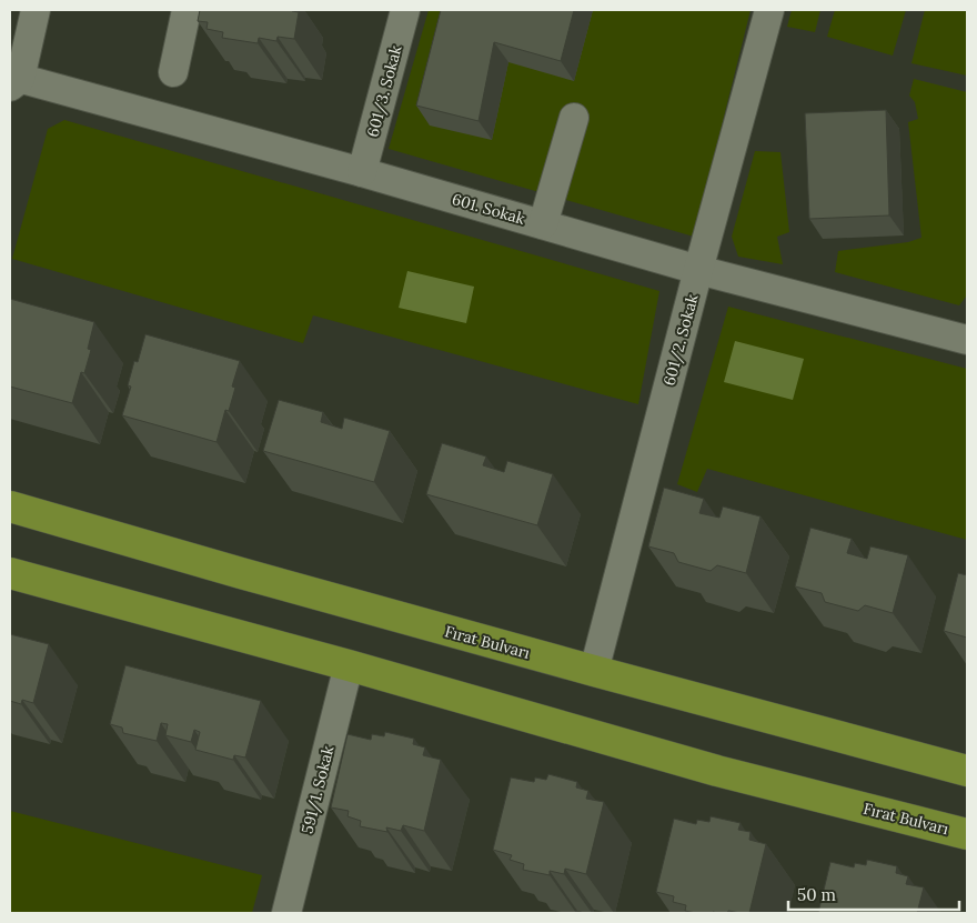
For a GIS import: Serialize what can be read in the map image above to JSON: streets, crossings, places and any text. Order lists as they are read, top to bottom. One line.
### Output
{"streets":{"main road":["Fırat Bulvarı"],"street":["601/3. Sokak","601. Sokak","601/2. Sokak","591/1. Sokak"]},"crossings":[["601/3. Sokak","601. Sokak"],["601. Sokak","601/2. Sokak"],["601/2. Sokak","Fırat Bulvarı"],["Fırat Bulvarı","591/1. Sokak"]],"scale_bar":"50 m"}
